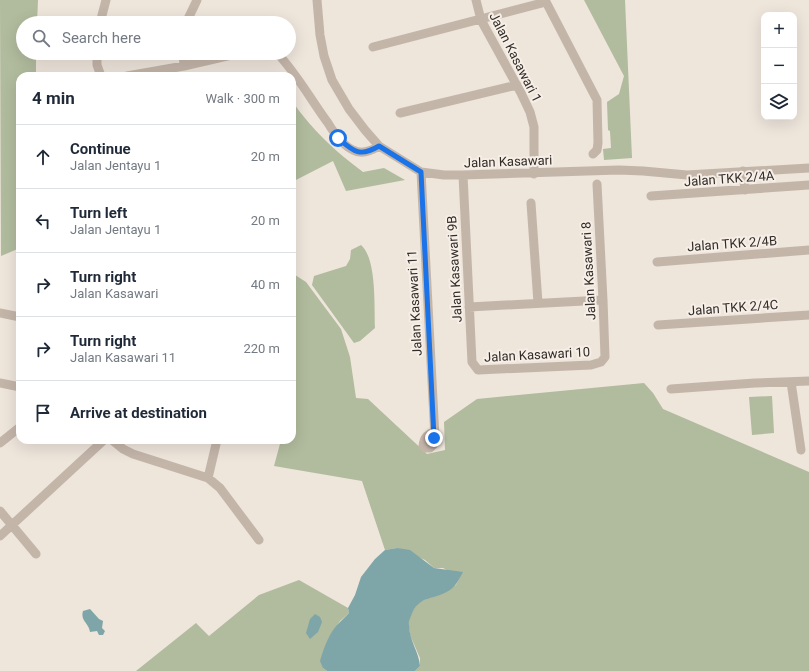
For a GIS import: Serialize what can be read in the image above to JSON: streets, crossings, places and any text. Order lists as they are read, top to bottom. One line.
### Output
{"streets":{"street":["Jalan Kasawari 1","Jalan Kasawari","Jalan TKK 2/4A","Jalan TKK 2/4B","Jalan Kasawari 9B","Jalan Kasawari 8","Jalan Kasawari 11","Jalan TKK 2/4C","Jalan Kasawari 10"]},"crossings":[["Jalan Kasawari 1","Jalan Kasawari"],["Jalan Kasawari","Jalan Kasawari 9B"],["Jalan Kasawari","Jalan Kasawari 11"],["Jalan Kasawari 9B","Jalan Kasawari 10"],["Jalan Kasawari 8","Jalan Kasawari 10"]],"page":{"map_buttons":["+","−"],"search":"Search here","heading":["4 min","Walk · 300 m"],"list":[["Continue","Jalan Jentayu 1","20 m"],["Turn left","Jalan Jentayu 1","20 m"],["Turn right","Jalan Kasawari","40 m"],["Turn right","Jalan Kasawari 11","220 m"],"Arrive at destination"]}}
